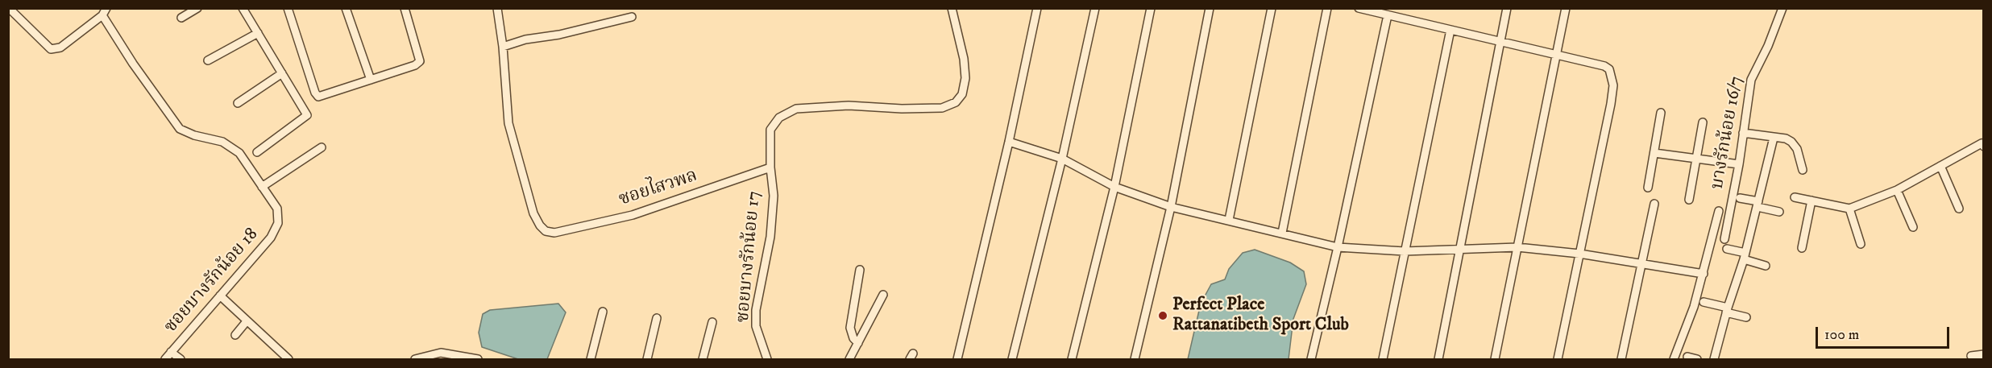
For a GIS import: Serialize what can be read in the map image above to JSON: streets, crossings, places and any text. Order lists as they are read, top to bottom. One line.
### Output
{"streets":{"street":["บางรักน้อย 16/7","ซอยไสวพล","ซอยบางรักน้อย 17","ซอยบางรักน้อย 18"]},"crossings":[["ซอยไสวพล","ซอยบางรักน้อย 17"]],"places":["Perfect Place Rattanatibeth Sport Club"],"scale_bar":"100 m"}
